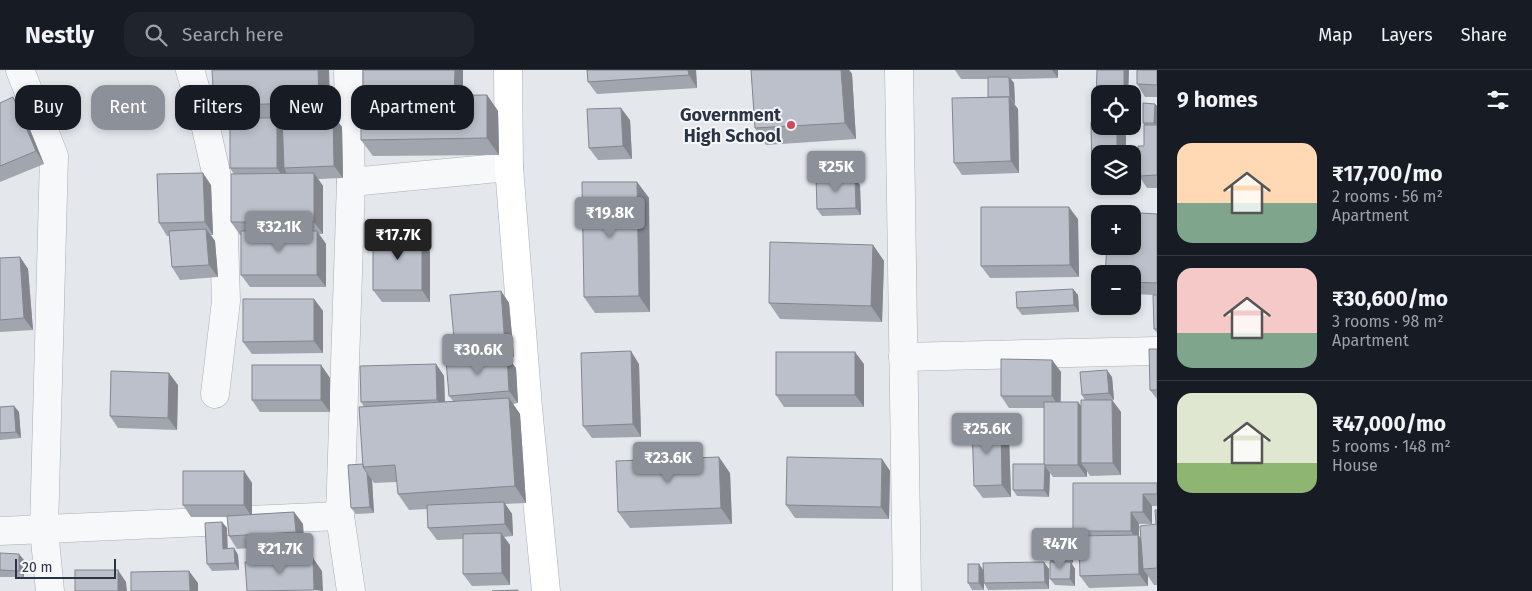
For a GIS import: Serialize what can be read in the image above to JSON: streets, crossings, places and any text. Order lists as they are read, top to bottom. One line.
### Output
{"places":["Government High School"],"scale_bar":"20 m","page":{"header":"Nestly","search":"Search here","nav":["Map","Layers","Share"],"heading":"9 homes","map_buttons":["+","−"],"chip":["Buy","Rent","Filters","New","Apartment"],"list":[{"name":"₹17,700/mo","note":"2 rooms · 56 m² · Apartment"},{"name":"₹30,600/mo","note":"3 rooms · 98 m² · Apartment"},{"name":"₹47,000/mo","note":"5 rooms · 148 m² · House"}],"price":["₹25K","₹19.8K","₹32.1K","₹17.7K","₹30.6K","₹25.6K","₹23.6K","₹47K","₹21.7K"],"scale":"20 m"}}
